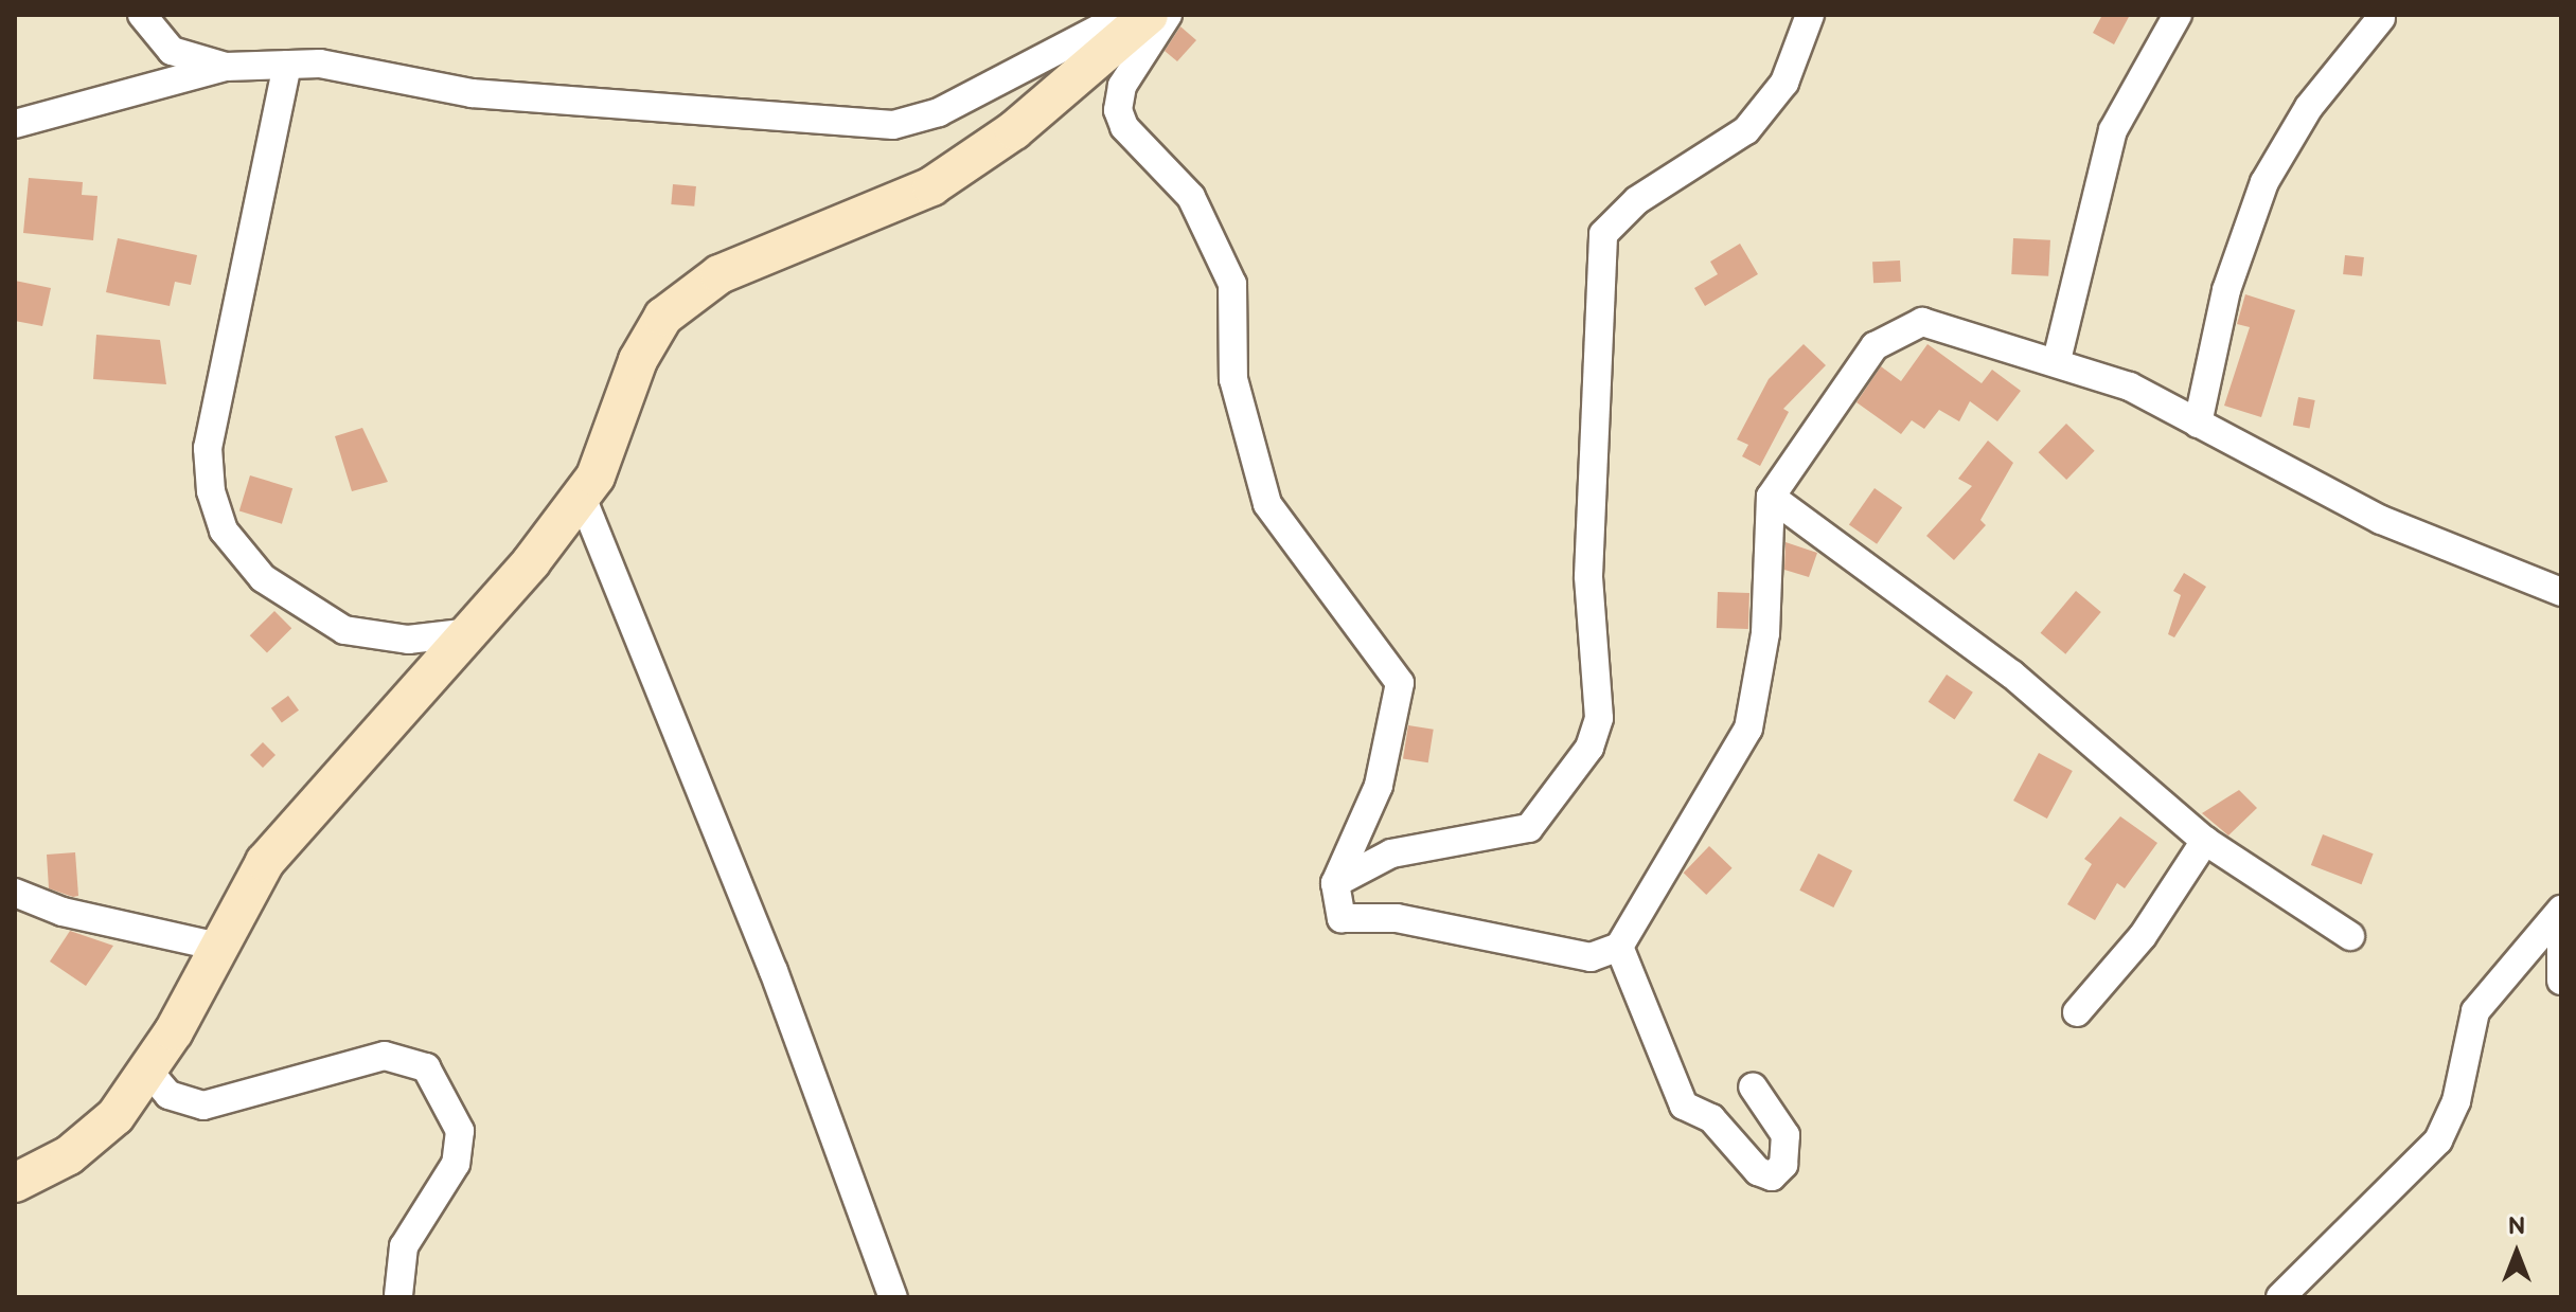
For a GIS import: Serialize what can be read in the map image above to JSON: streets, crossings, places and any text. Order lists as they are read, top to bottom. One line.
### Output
{"north":"top"}
